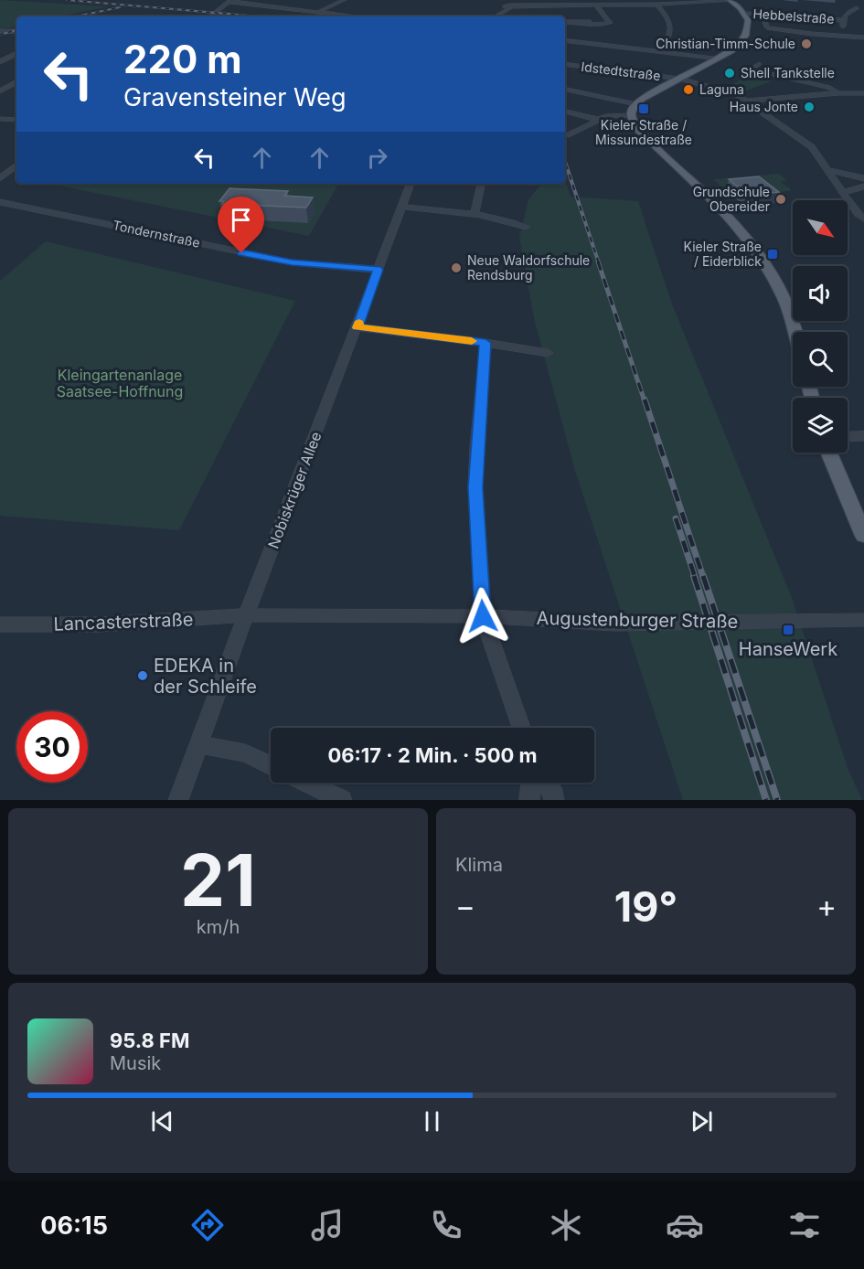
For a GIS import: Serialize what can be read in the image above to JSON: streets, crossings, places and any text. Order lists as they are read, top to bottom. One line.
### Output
{"streets":{"street":["Hebbelstraße","Idstedtstraße","Tondernstraße","Nobiskrüger Allee","Augustenburger Straße","Lancasterstraße"]},"crossings":[["Tondernstraße","Nobiskrüger Allee"],["Nobiskrüger Allee","Augustenburger Straße"],["Nobiskrüger Allee","Lancasterstraße"],["Augustenburger Straße","Lancasterstraße"]],"parks":["Kleingartenanlage Saatsee-Hoffnung"],"places":{"other":["Christian-Timm-Schule","Shell Tankstelle","Laguna","Haus Jonte","Grundschule Obereider","Neue Waldorfschule Rendsburg","EDEKA in der Schleife"],"transit":["Kieler Straße / Missundestraße","Kieler Straße / Eiderblick","HanseWerk"]},"north":"bottom right","page":{"turn":["220 m","Gravensteiner Weg"],"limit":"30","trip":"06:17 · 2 Min. · 500 m","tile":[["21","km/h"],"Klima"],"heat":["−","19°","+"],"song":["95.8 FM","Musik"],"tabs":"06:15"}}
